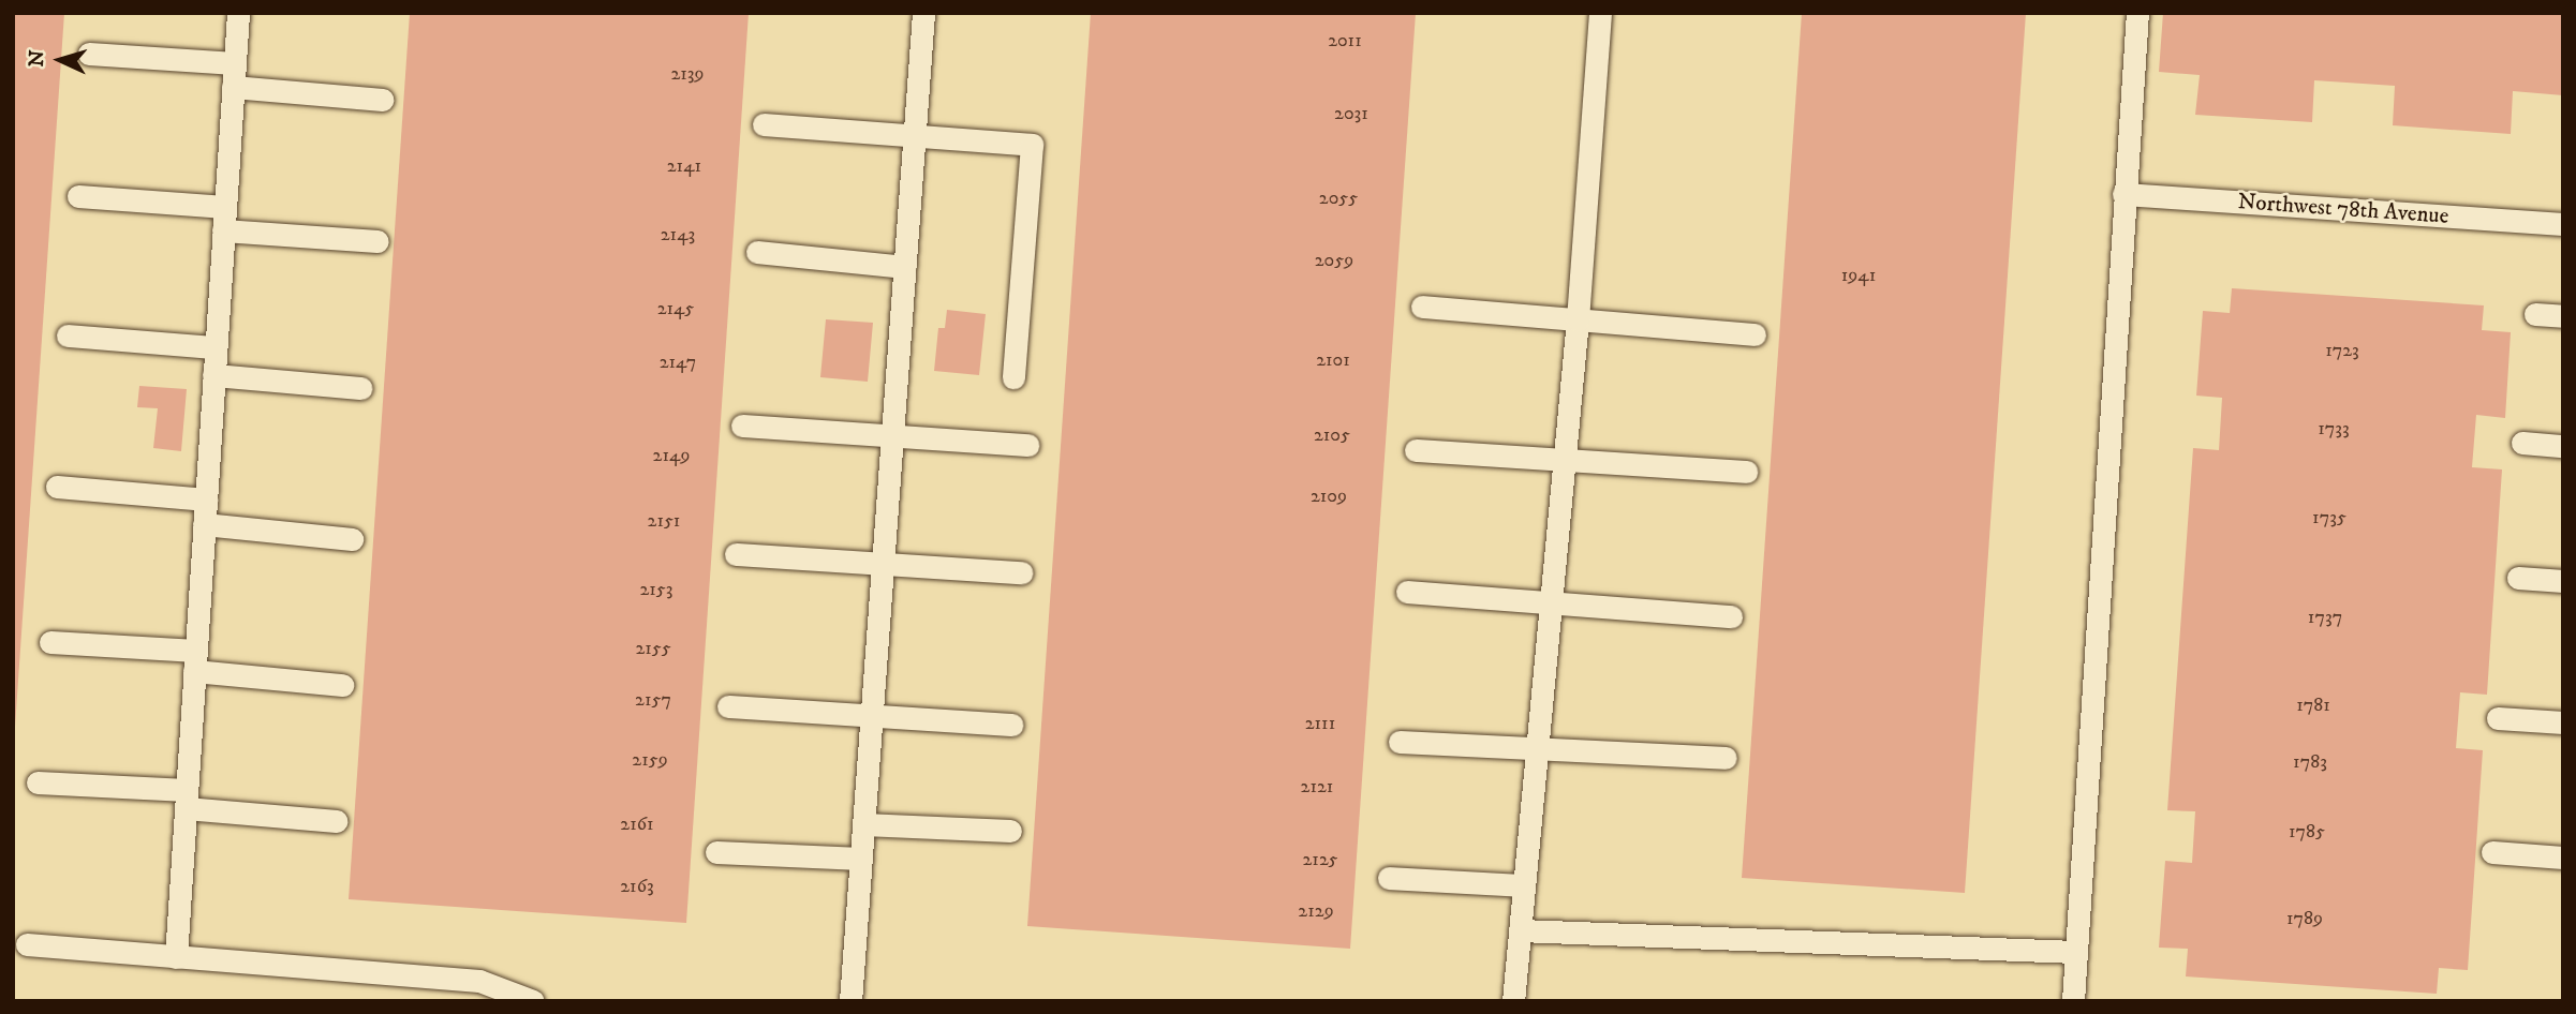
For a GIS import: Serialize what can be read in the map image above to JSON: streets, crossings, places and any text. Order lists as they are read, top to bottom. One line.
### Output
{"streets":{"lane":["Northwest 78th Avenue"]},"house_numbers":["2011","2139","2031","2141","2055","2143","2059","1941","2145","1723","2101","2147","1733","2105","2149","2109","1735","2151","2153","1737","2155","2157","1781","2111","2159","1783","2121","2161","1785","2125","2163","2129","1789"],"north":"left"}
